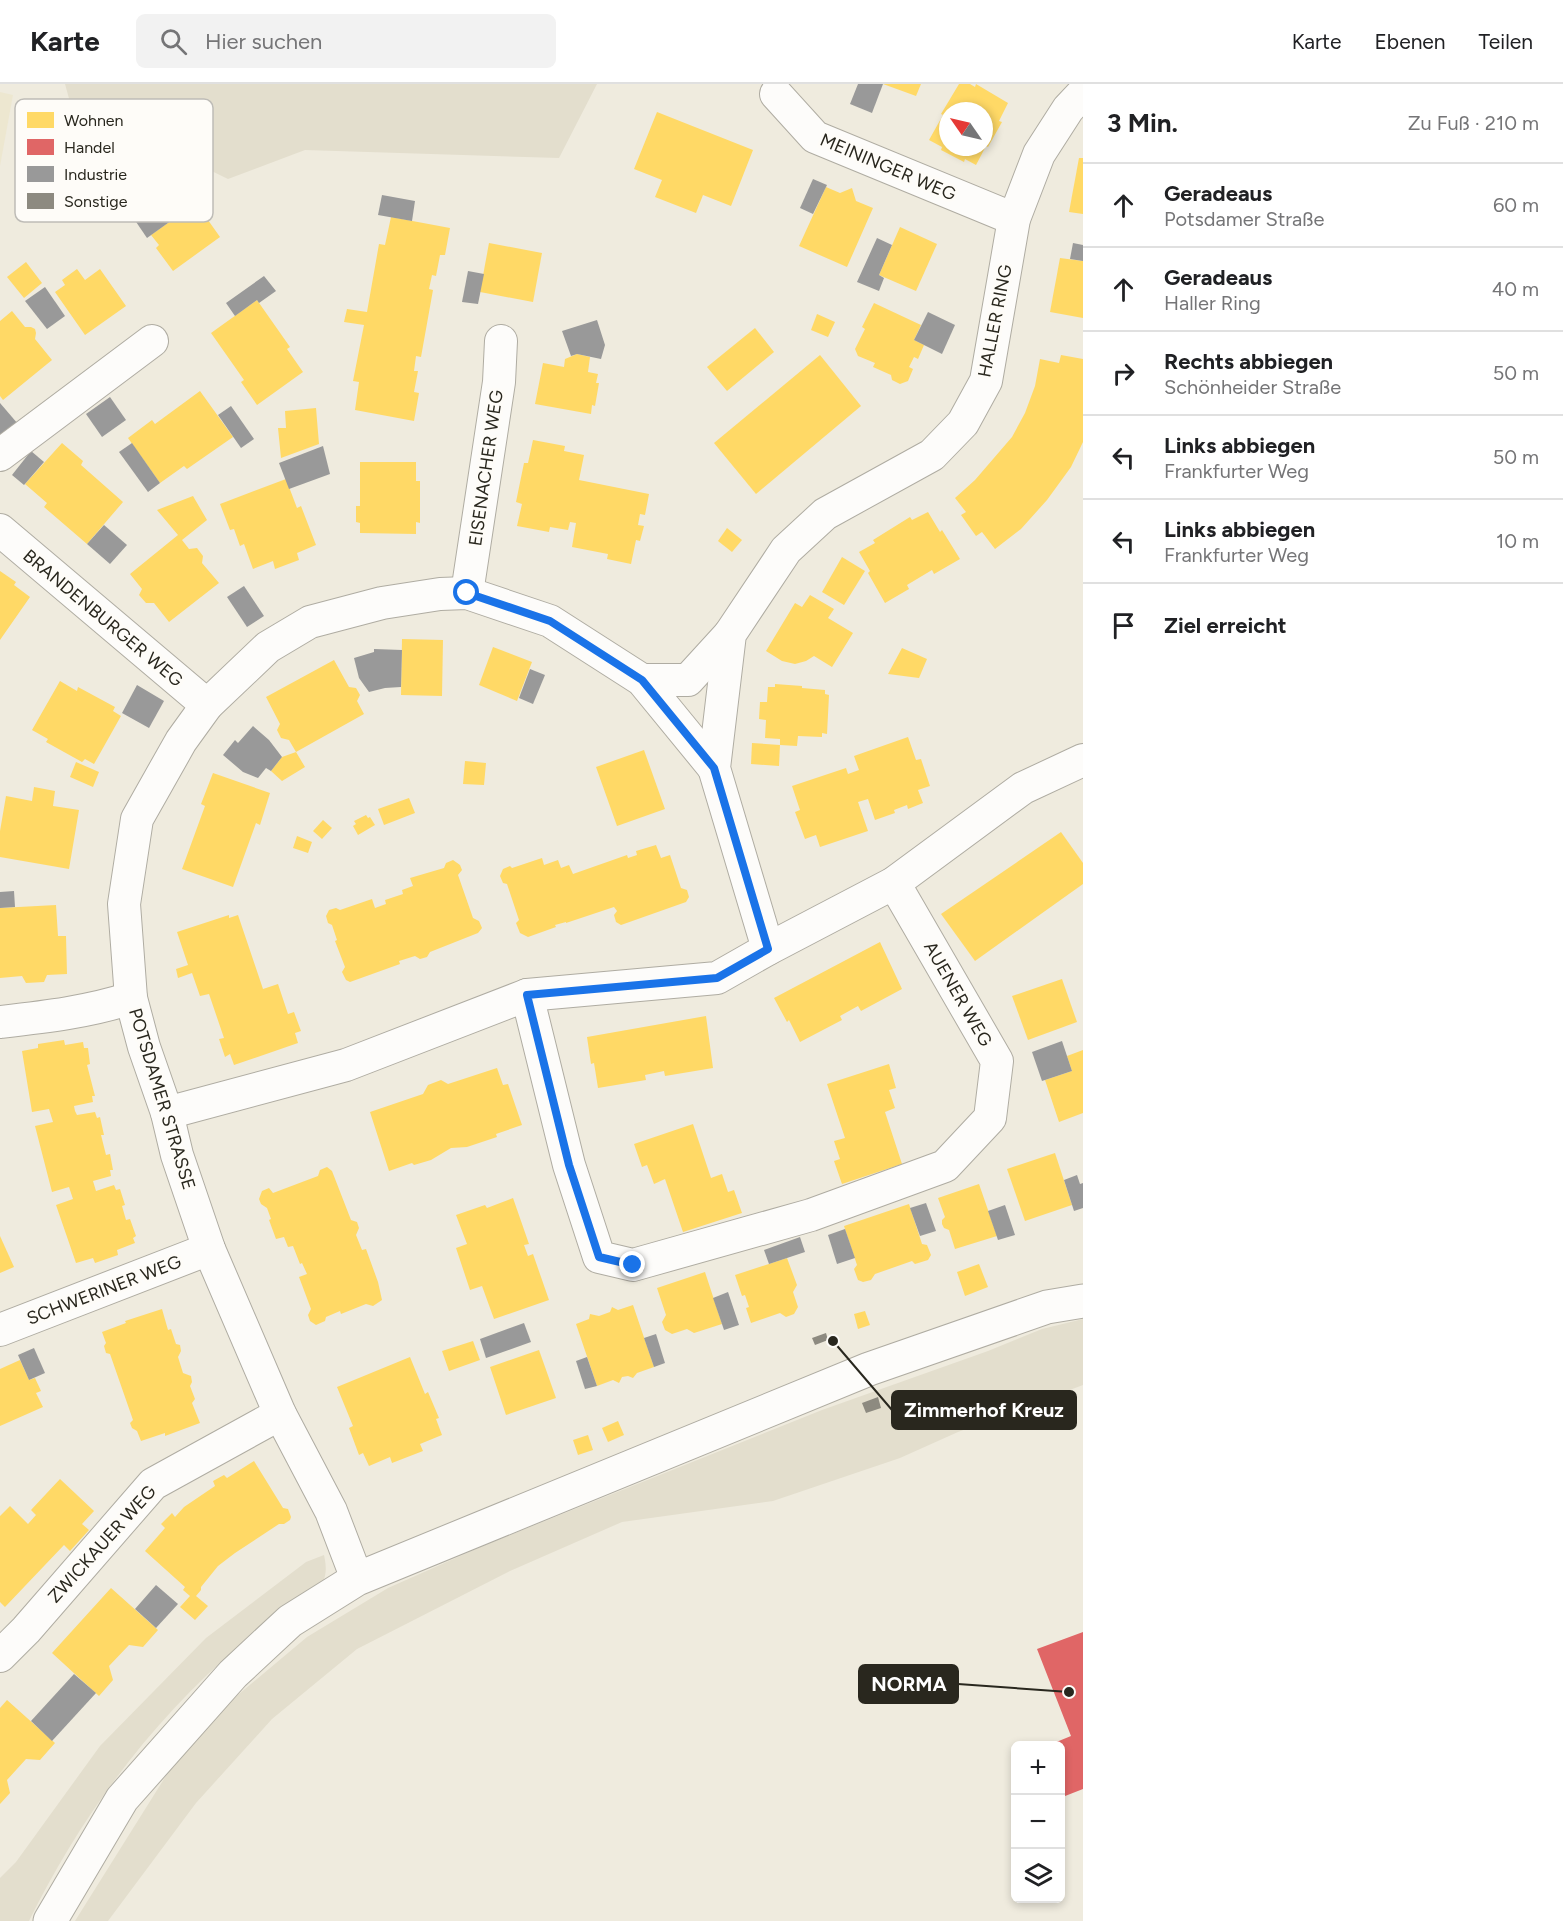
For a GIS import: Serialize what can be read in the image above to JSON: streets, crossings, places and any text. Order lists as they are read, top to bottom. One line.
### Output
{"streets":{"street":["MEININGER WEG","HALLER RING","EISENACHER WEG","BRANDENBURGER WEG","AUENER WEG","POTSDAMER STRASSE","SCHWERINER WEG","ZWICKAUER WEG"]},"crossings":[["MEININGER WEG","HALLER RING"],["HALLER RING","POTSDAMER STRASSE"],["EISENACHER WEG","POTSDAMER STRASSE"],["BRANDENBURGER WEG","POTSDAMER STRASSE"],["POTSDAMER STRASSE","SCHWERINER WEG"],["POTSDAMER STRASSE","ZWICKAUER WEG"]],"places":["Zimmerhof Kreuz","NORMA"],"legend":["Wohnen","Handel","Industrie","Sonstige"],"north":"top left","page":{"header":"Karte","search":"Hier suchen","nav":["Karte","Ebenen","Teilen"],"heading":["3 Min.","Zu Fuß · 210 m"],"list":[["Geradeaus","Potsdamer Straße","60 m"],["Geradeaus","Haller Ring","40 m"],["Rechts abbiegen","Schönheider Straße","50 m"],["Links abbiegen","Frankfurter Weg","50 m"],["Links abbiegen","Frankfurter Weg","10 m"],"Ziel erreicht"],"map_buttons":["+","−"]}}
